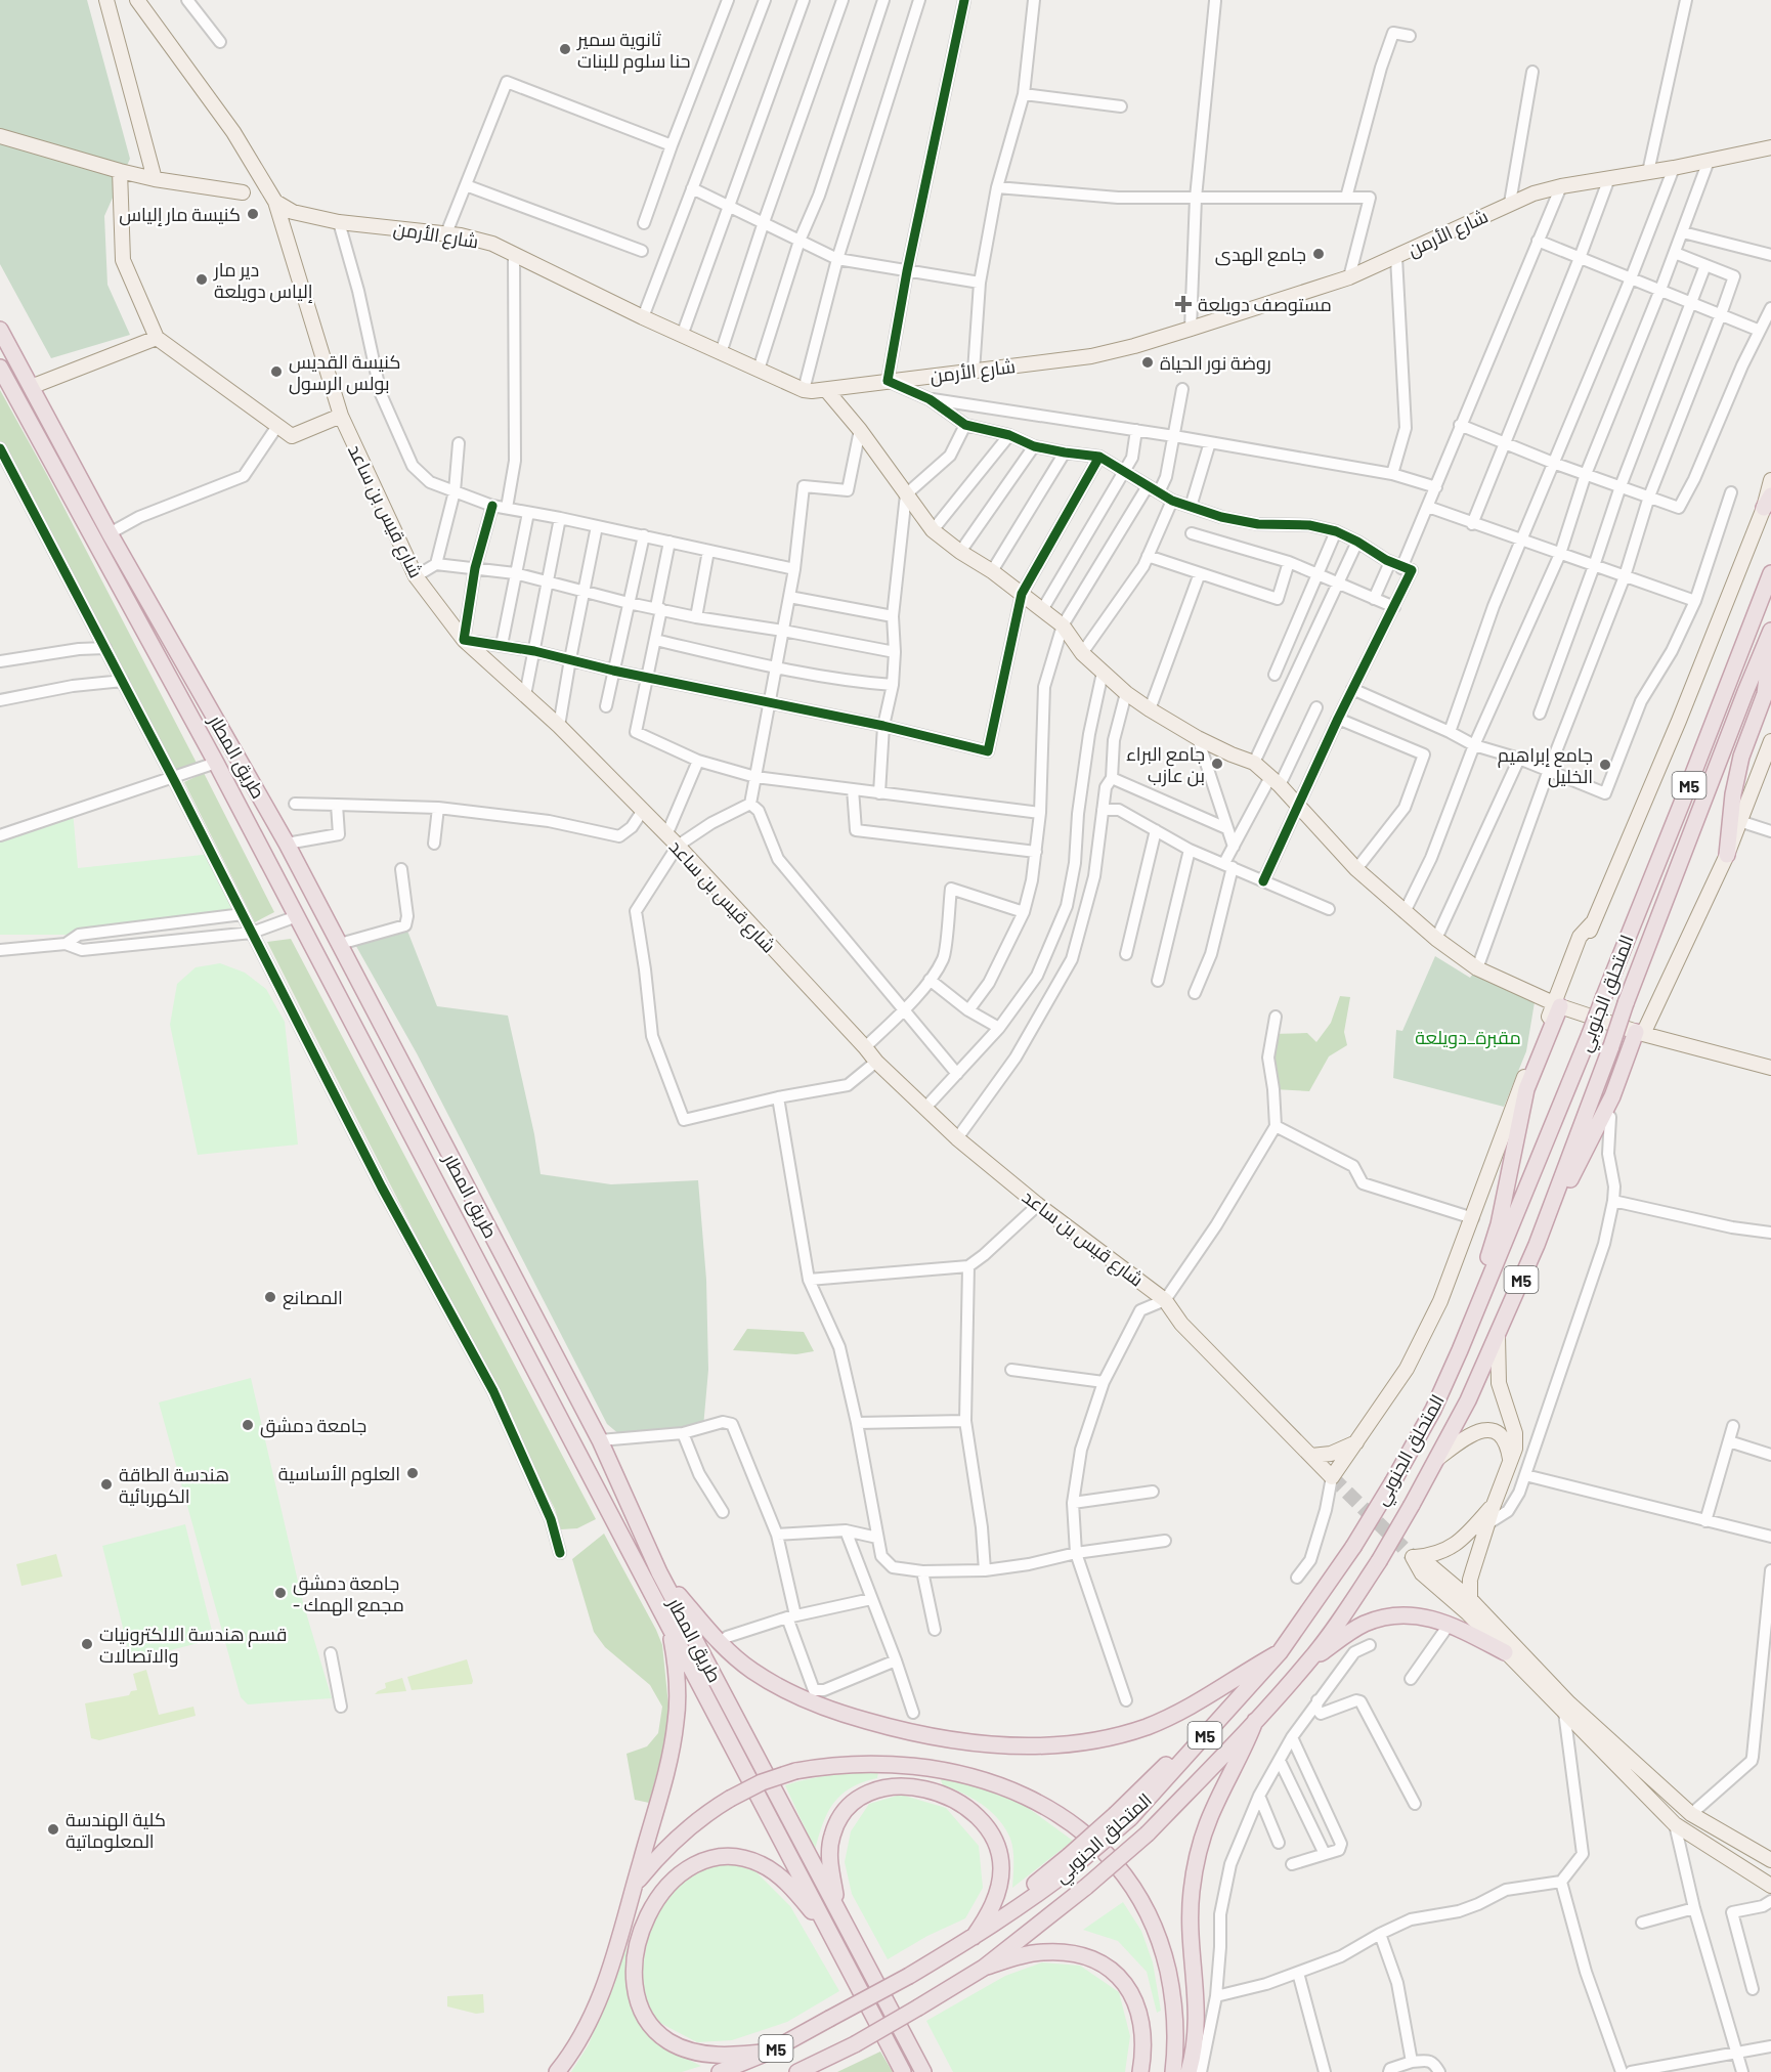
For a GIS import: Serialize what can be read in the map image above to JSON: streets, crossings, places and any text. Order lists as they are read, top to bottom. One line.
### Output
{"streets":{"highway":["طريق المطار","M5","المتحلق الجنوبي"],"main road":["شارع الأرمن","شارع قيس بن ساعد"]},"crossings":[["شارع الأرمن","شارع قيس بن ساعد"]],"parks":["مقبرة_دويلعة"],"places":{"other":["ثانوية سمير حنا سلوم للبنات","كنيسة مار إلياس","جامع الهدى","دير مار إلياس دويلعة","روضة نور الحياة","كنيسة القديس بولس الرسول","جامع البراء بن عازب","جامع إبراهيم الخليل","المصانع","جامعة دمشق","العلوم الأساسية","هندسة الطاقة الكهربائية","جامعة دمشق - مجمع الهمك","قسم هندسة الالكترونيات والاتصالات","كلية الهندسة المعلوماتية"],"health":["مستوصف دويلعة"]}}
